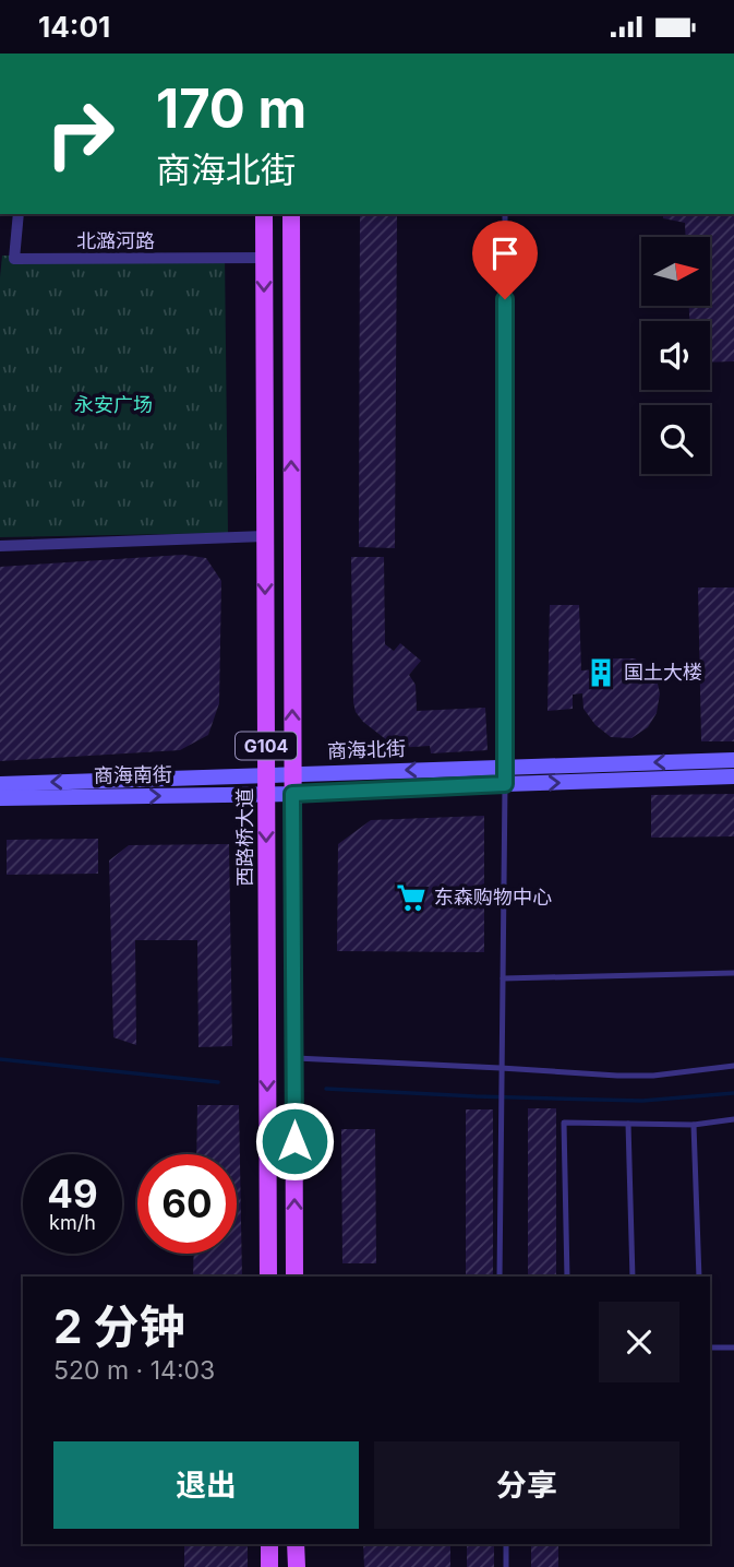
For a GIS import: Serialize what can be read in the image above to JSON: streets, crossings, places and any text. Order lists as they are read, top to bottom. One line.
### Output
{"streets":{"main road":["G104","商海北街","商海南街","西路桥大道"],"street":["北潞河路"]},"crossings":[["北潞河路","西路桥大道"],["G104","商海北街"],["商海北街","商海南街"],["商海北街","西路桥大道"],["商海南街","西路桥大道"]],"one_way":["商海南街"],"parks":["永安广场"],"places":{"building":["国土大楼"],"supermarket":["东森购物中心"]},"north":"right","page":{"status":"14:01","turn":["170 m","商海北街"],"speed":"49 km/h","limit":"60","heading":["2 分钟","520 m · 14:03"],"buttons":["退出","分享"]}}
